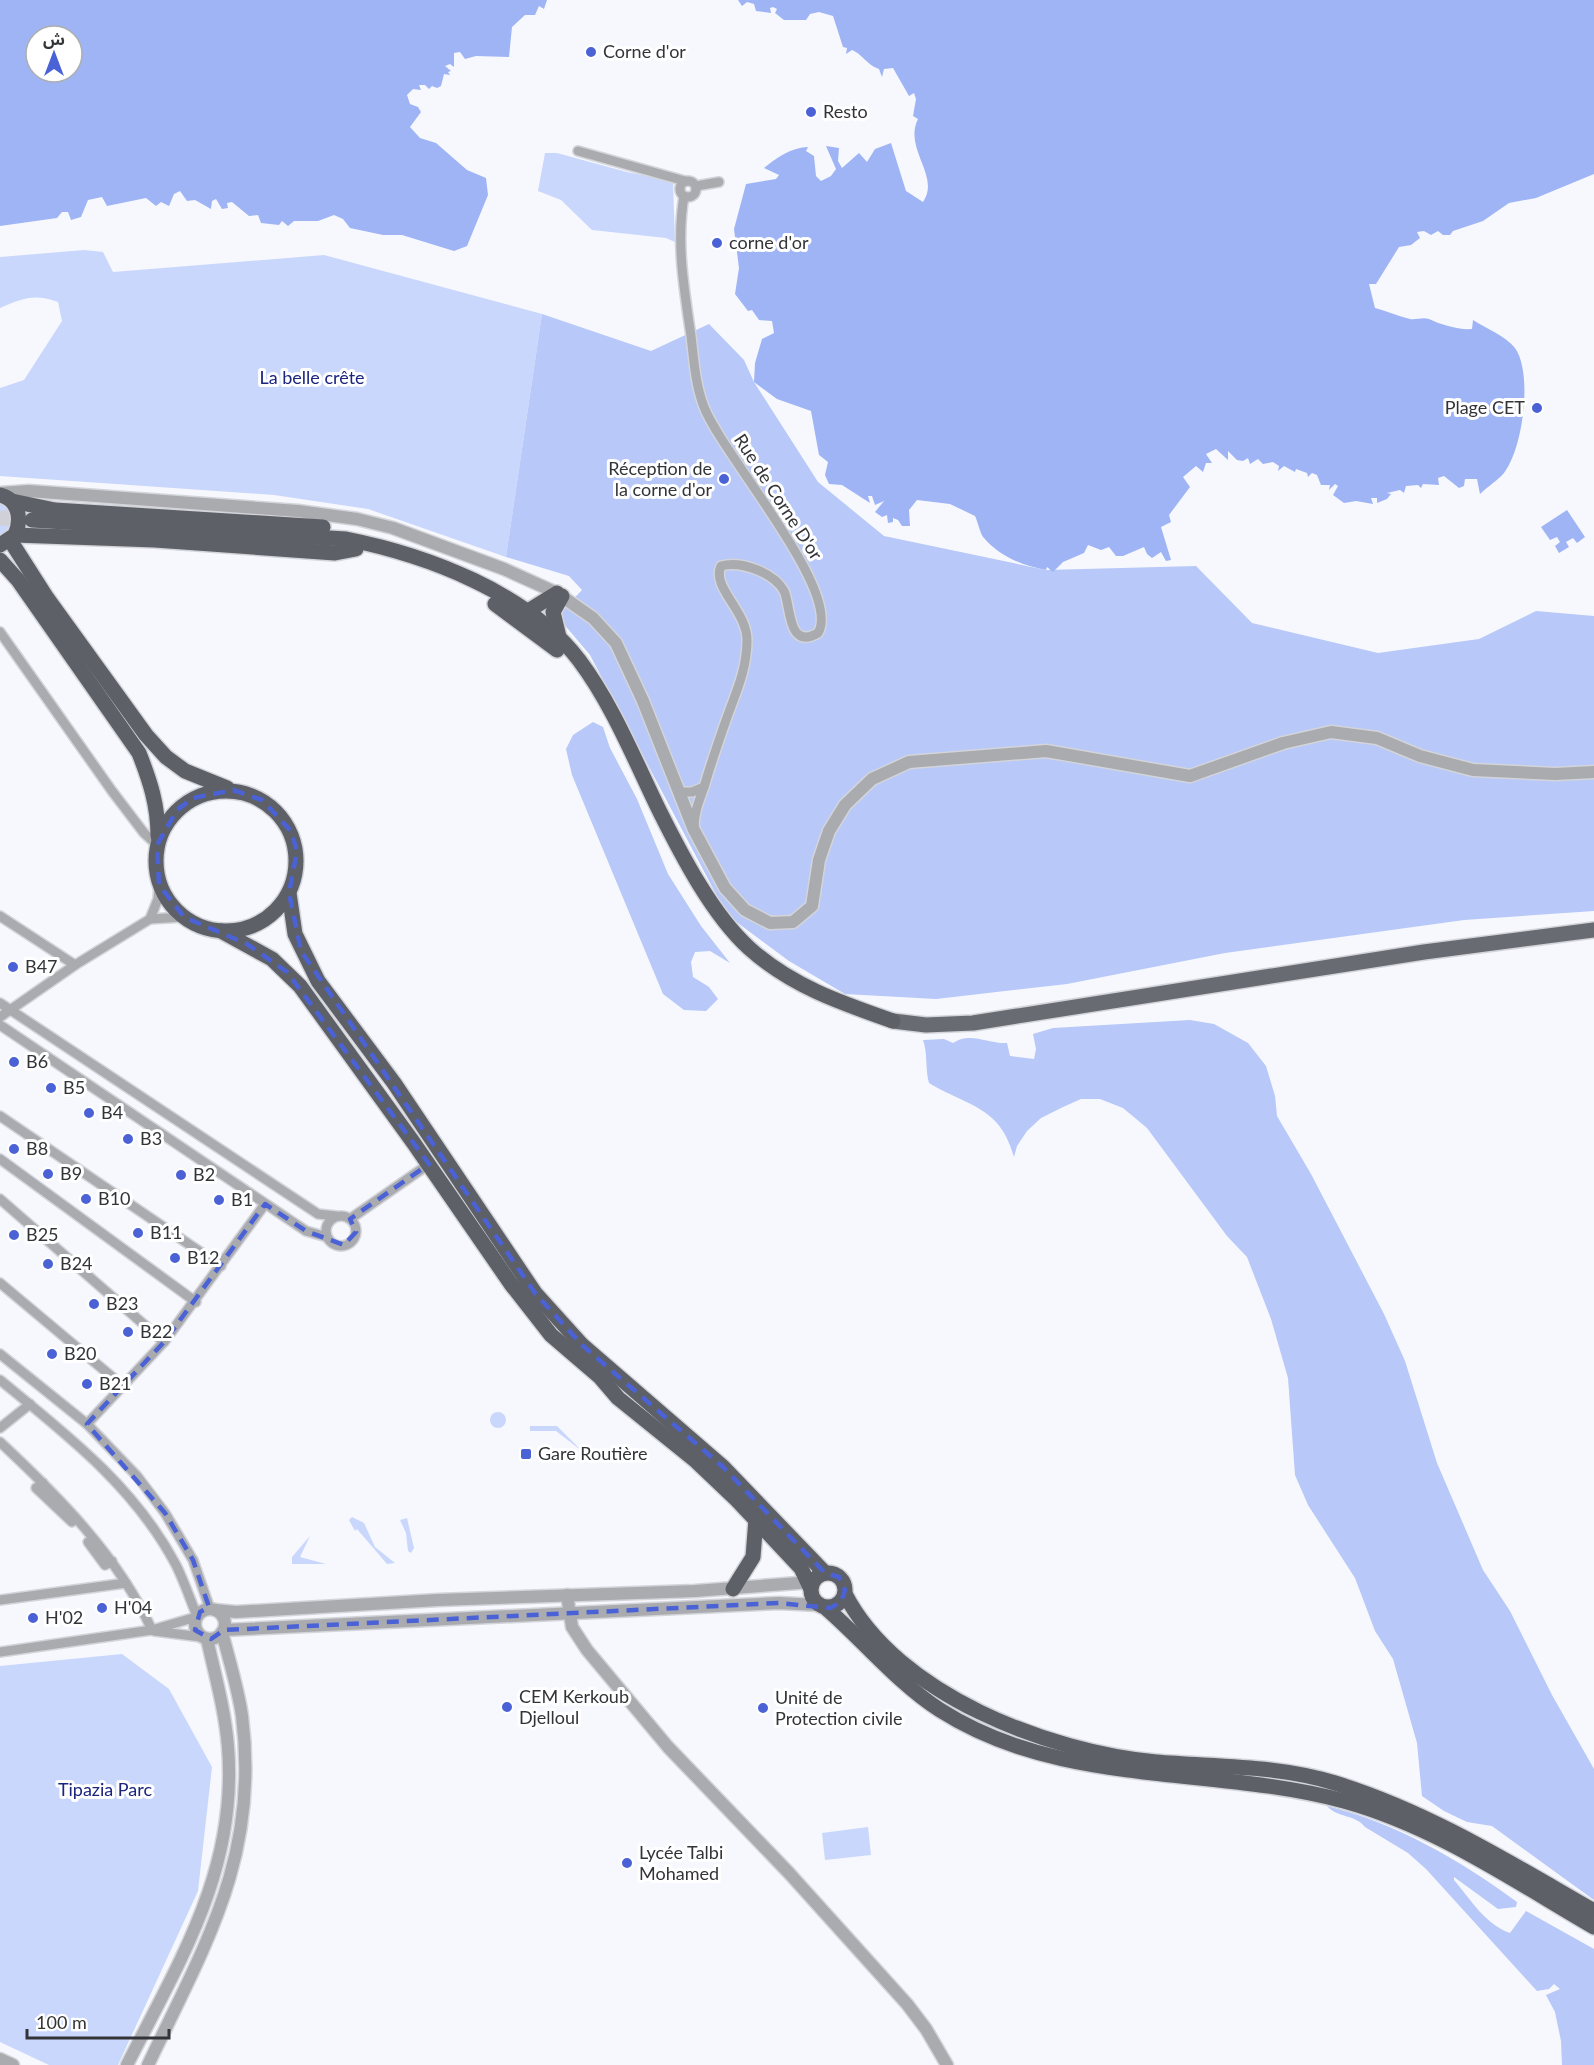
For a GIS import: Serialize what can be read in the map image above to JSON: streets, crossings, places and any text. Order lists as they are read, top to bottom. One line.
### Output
{"streets":{"street":["Rue de Corne D'or"]},"parks":["La belle crête","Tipazia Parc"],"places":{"other":["Corne d'or","Resto","corne d'or","Plage CET","Réception de la corne d'or","B47","B6","B5","B4","B3","B8","B9","B2","B10","B1","B11","B25","B12","B24","B23","B22","B20","B21","H'04","H'02","CEM Kerkoub Djelloul","Unité de Protection civile","Lycée Talbi Mohamed"],"transit":["Gare Routière"]},"scale_bar":"100 m","north":"top"}
